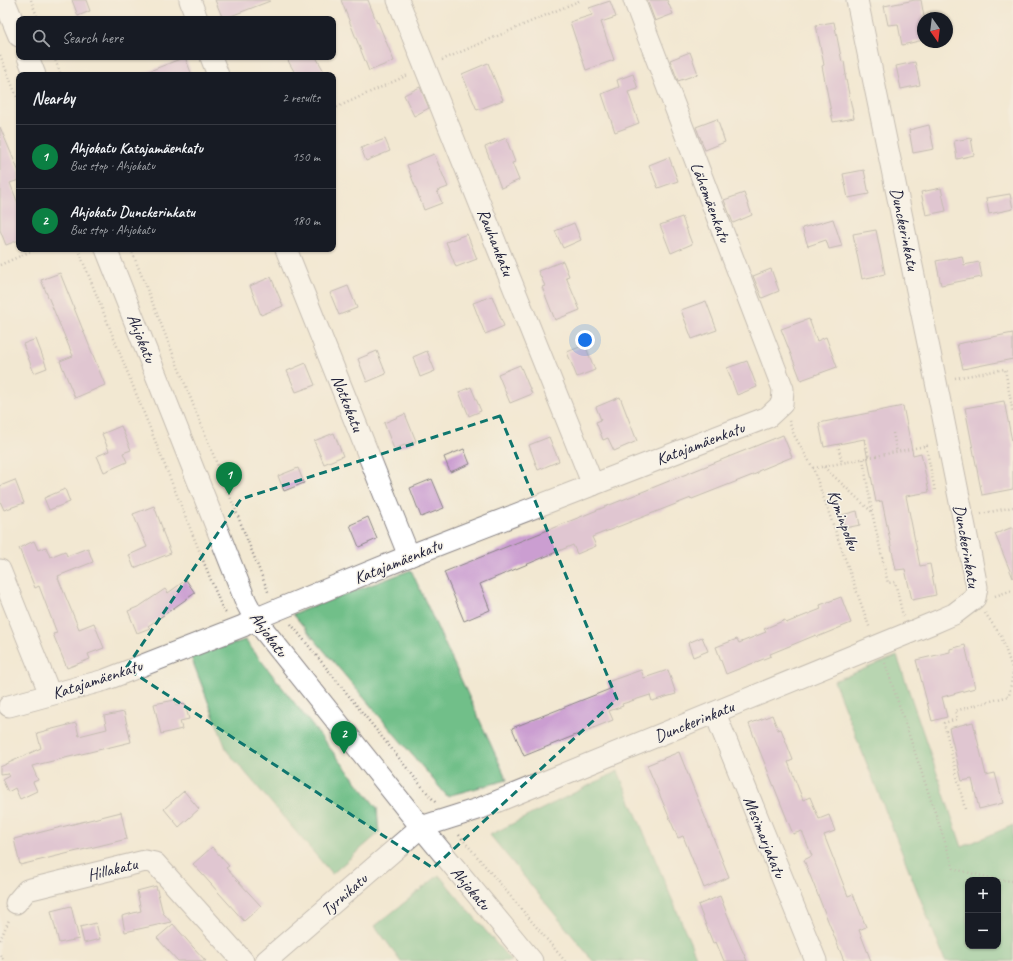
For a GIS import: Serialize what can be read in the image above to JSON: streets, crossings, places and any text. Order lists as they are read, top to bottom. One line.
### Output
{"streets":{"street":["Lähemäenkatu","Dunckerinkatu","Rauhankatu","Ahjokatu","Notkokatu","Katajamäenkatu","Mesimarjakatu","Hillakatu","Tyrnikatu"],"path":["Kyminpolku"]},"crossings":[["Lähemäenkatu","Katajamäenkatu"],["Lähemäenkatu","Kyminpolku"],["Dunckerinkatu","Ahjokatu"],["Dunckerinkatu","Kyminpolku"],["Dunckerinkatu","Mesimarjakatu"],["Dunckerinkatu","Tyrnikatu"],["Rauhankatu","Katajamäenkatu"],["Ahjokatu","Katajamäenkatu"],["Ahjokatu","Tyrnikatu"],["Notkokatu","Katajamäenkatu"],["Katajamäenkatu","Kyminpolku"]],"north":"bottom","page":{"search":"Search here","heading":["Nearby","2 results"],"list":[{"mark":"1","name":"Ahjokatu Katajamäenkatu","note":"Bus stop · Ahjokatu","value":"150 m"},{"mark":"2","name":"Ahjokatu Dunckerinkatu","note":"Bus stop · Ahjokatu","value":"180 m"}],"pins":["1","2"],"map_buttons":["+","−"]}}
